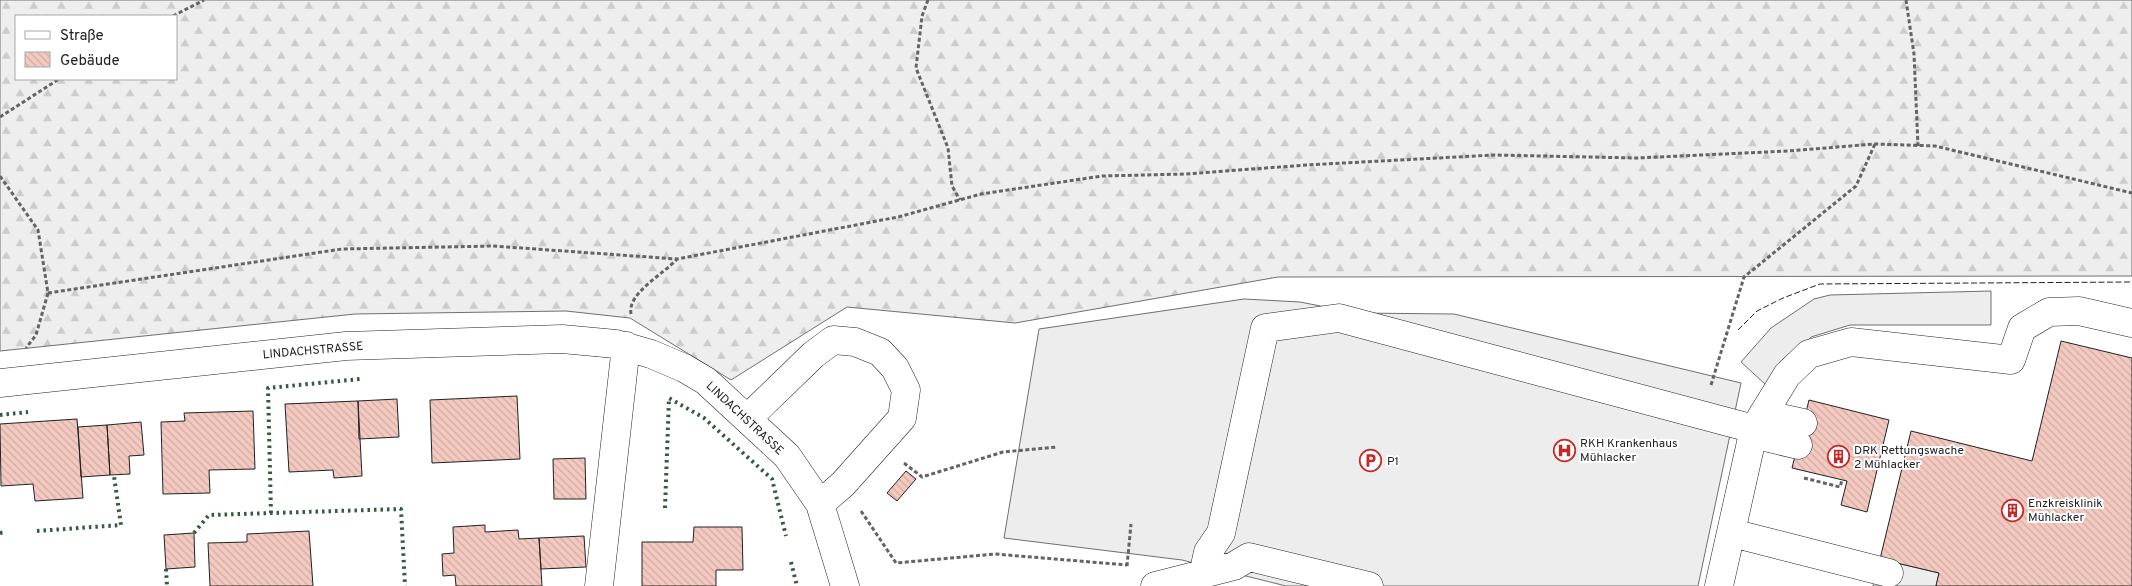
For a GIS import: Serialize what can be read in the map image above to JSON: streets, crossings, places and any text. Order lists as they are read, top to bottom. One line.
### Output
{"streets":{"street":["LINDACHSTRASSE"]},"places":{"hospital":["RKH Krankenhaus Mühlacker"],"building":["DRK Rettungswache 2 Mühlacker","Enzkreisklinik Mühlacker"],"parking":["P1"]},"legend":["Straße","Gebäude"]}
